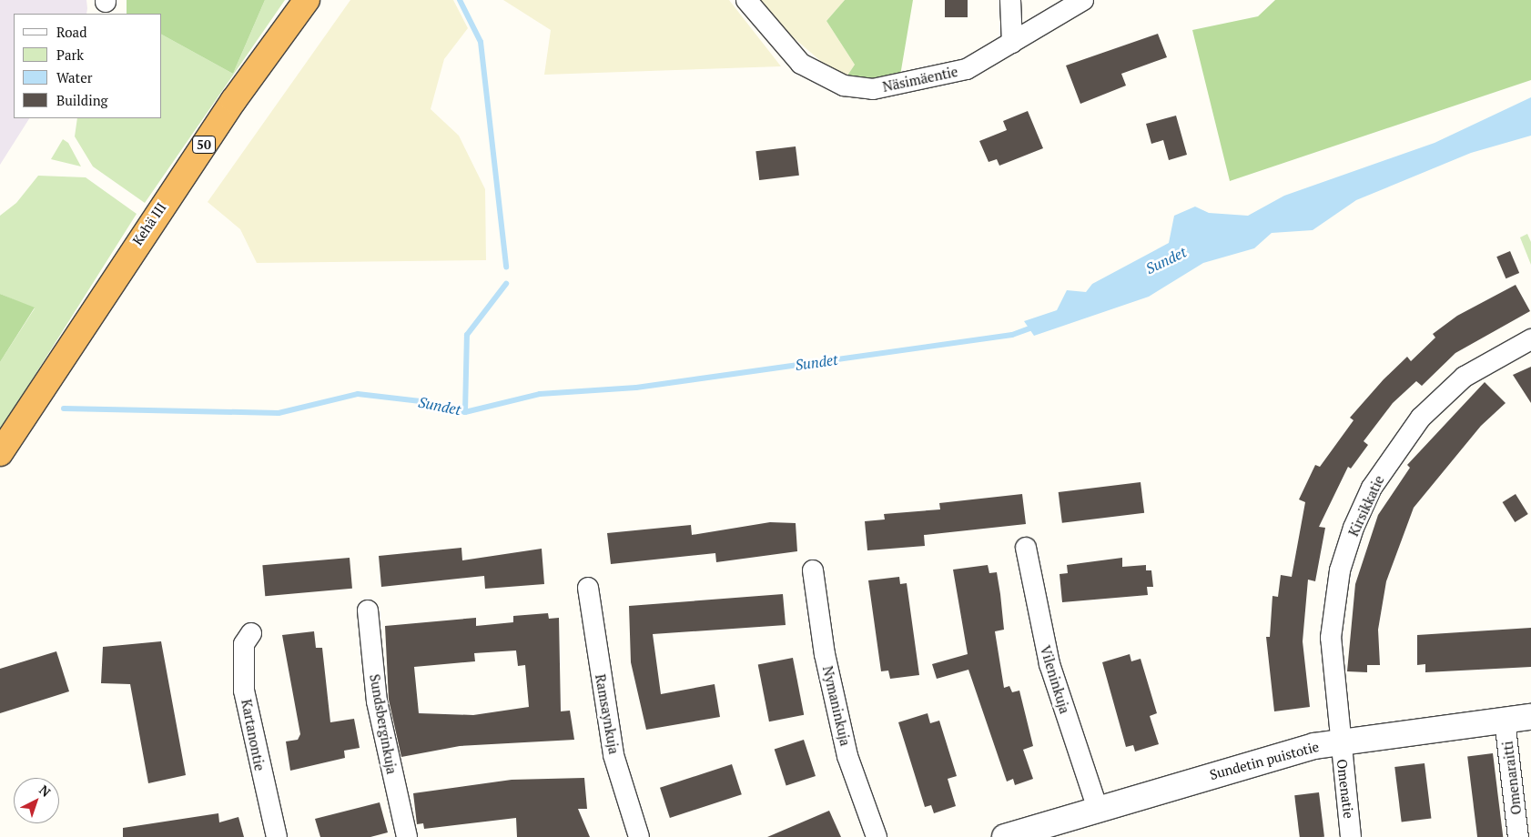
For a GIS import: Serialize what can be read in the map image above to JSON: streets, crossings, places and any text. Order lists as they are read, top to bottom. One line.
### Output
{"streets":{"highway":["50","Kehä III"],"street":["Näsimäentie","Kirsikkatie","Vileninkuja","Nymaninkuja","Ramsaynkuja","Sundsberginkuja","Kartanontie","Sundetin puistotie","Omenaraitti","Omenatie"]},"crossings":[["Kirsikkatie","Sundetin puistotie"],["Kirsikkatie","Omenatie"],["Vileninkuja","Sundetin puistotie"],["Sundetin puistotie","Omenaraitti"],["Sundetin puistotie","Omenatie"]],"water":["Sundet"],"legend":["Road","Park","Water","Building"],"north":"top right"}
